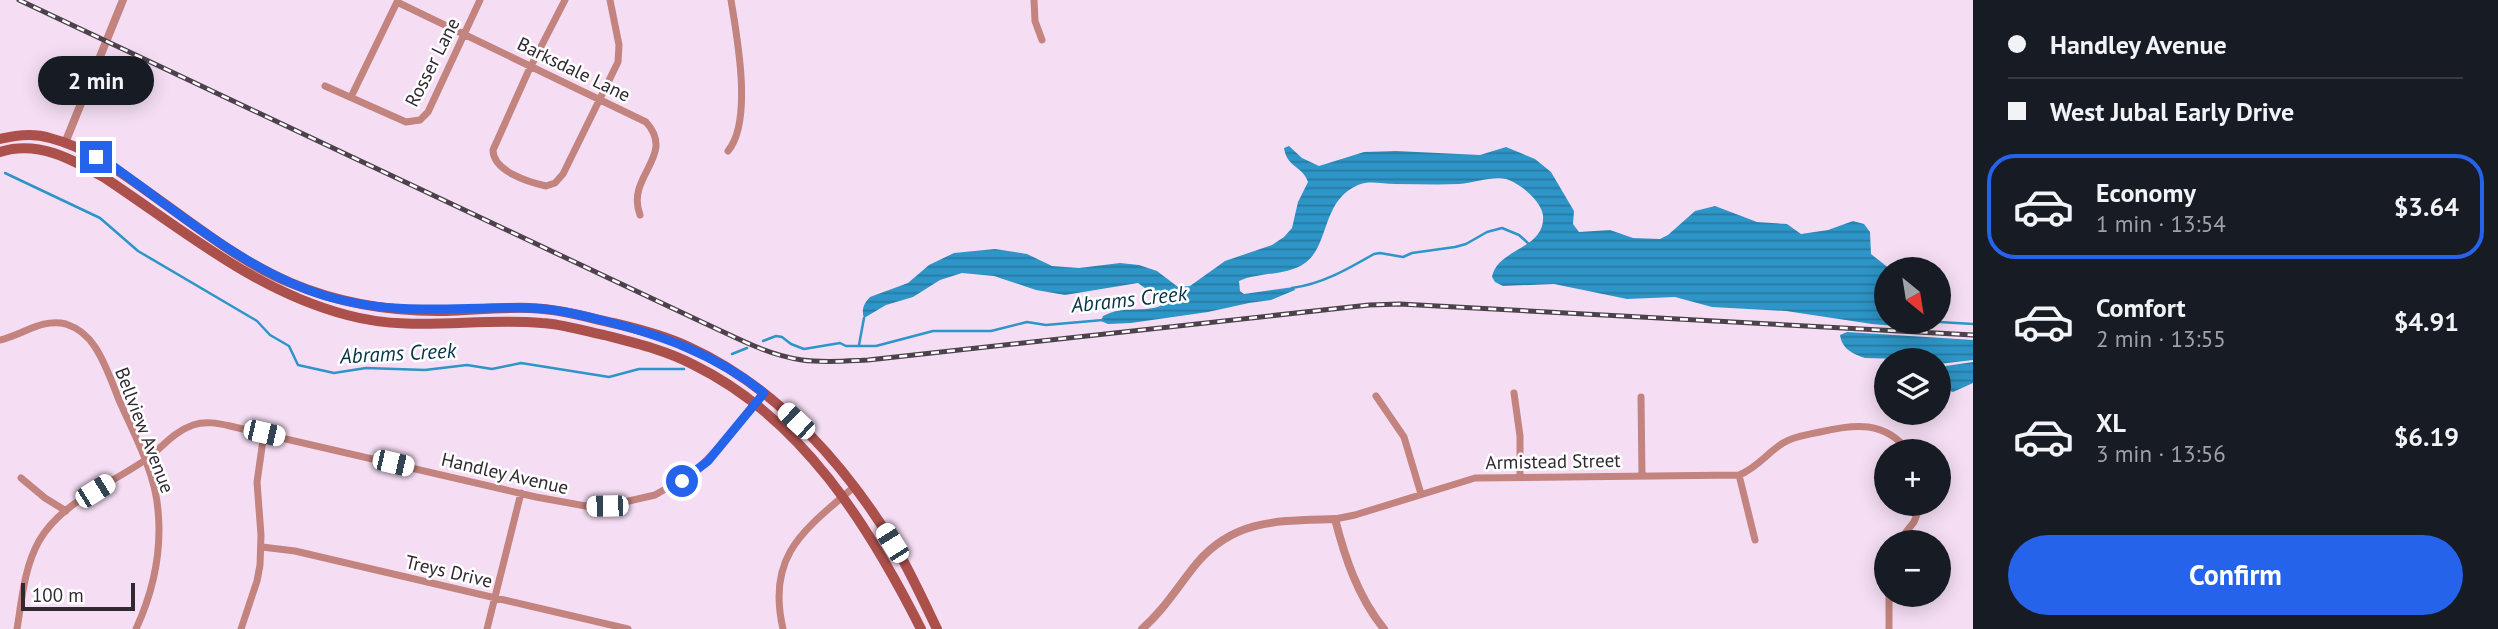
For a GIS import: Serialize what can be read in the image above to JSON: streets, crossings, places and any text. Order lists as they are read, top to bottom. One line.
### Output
{"streets":{"street":["Rosser Lane","Barksdale Lane","Bellview Avenue","Armistead Street","Handley Avenue","Treys Drive"]},"crossings":[["Rosser Lane","Barksdale Lane"],["Bellview Avenue","Handley Avenue"]],"water":["Abrams Creek"],"scale_bar":"100 m","north":"bottom right","page":{"banner":["Handley Avenue","West Jubal Early Drive"],"bubble":"2 min","list":[{"name":"Economy","note":"1 min · 13:54","value":"$3.64"},{"name":"Comfort","note":"2 min · 13:55","value":"$4.91"},{"name":"XL","note":"3 min · 13:56","value":"$6.19"}],"map_buttons":["+","−"],"buttons":"Confirm","scale":"100 m"}}
